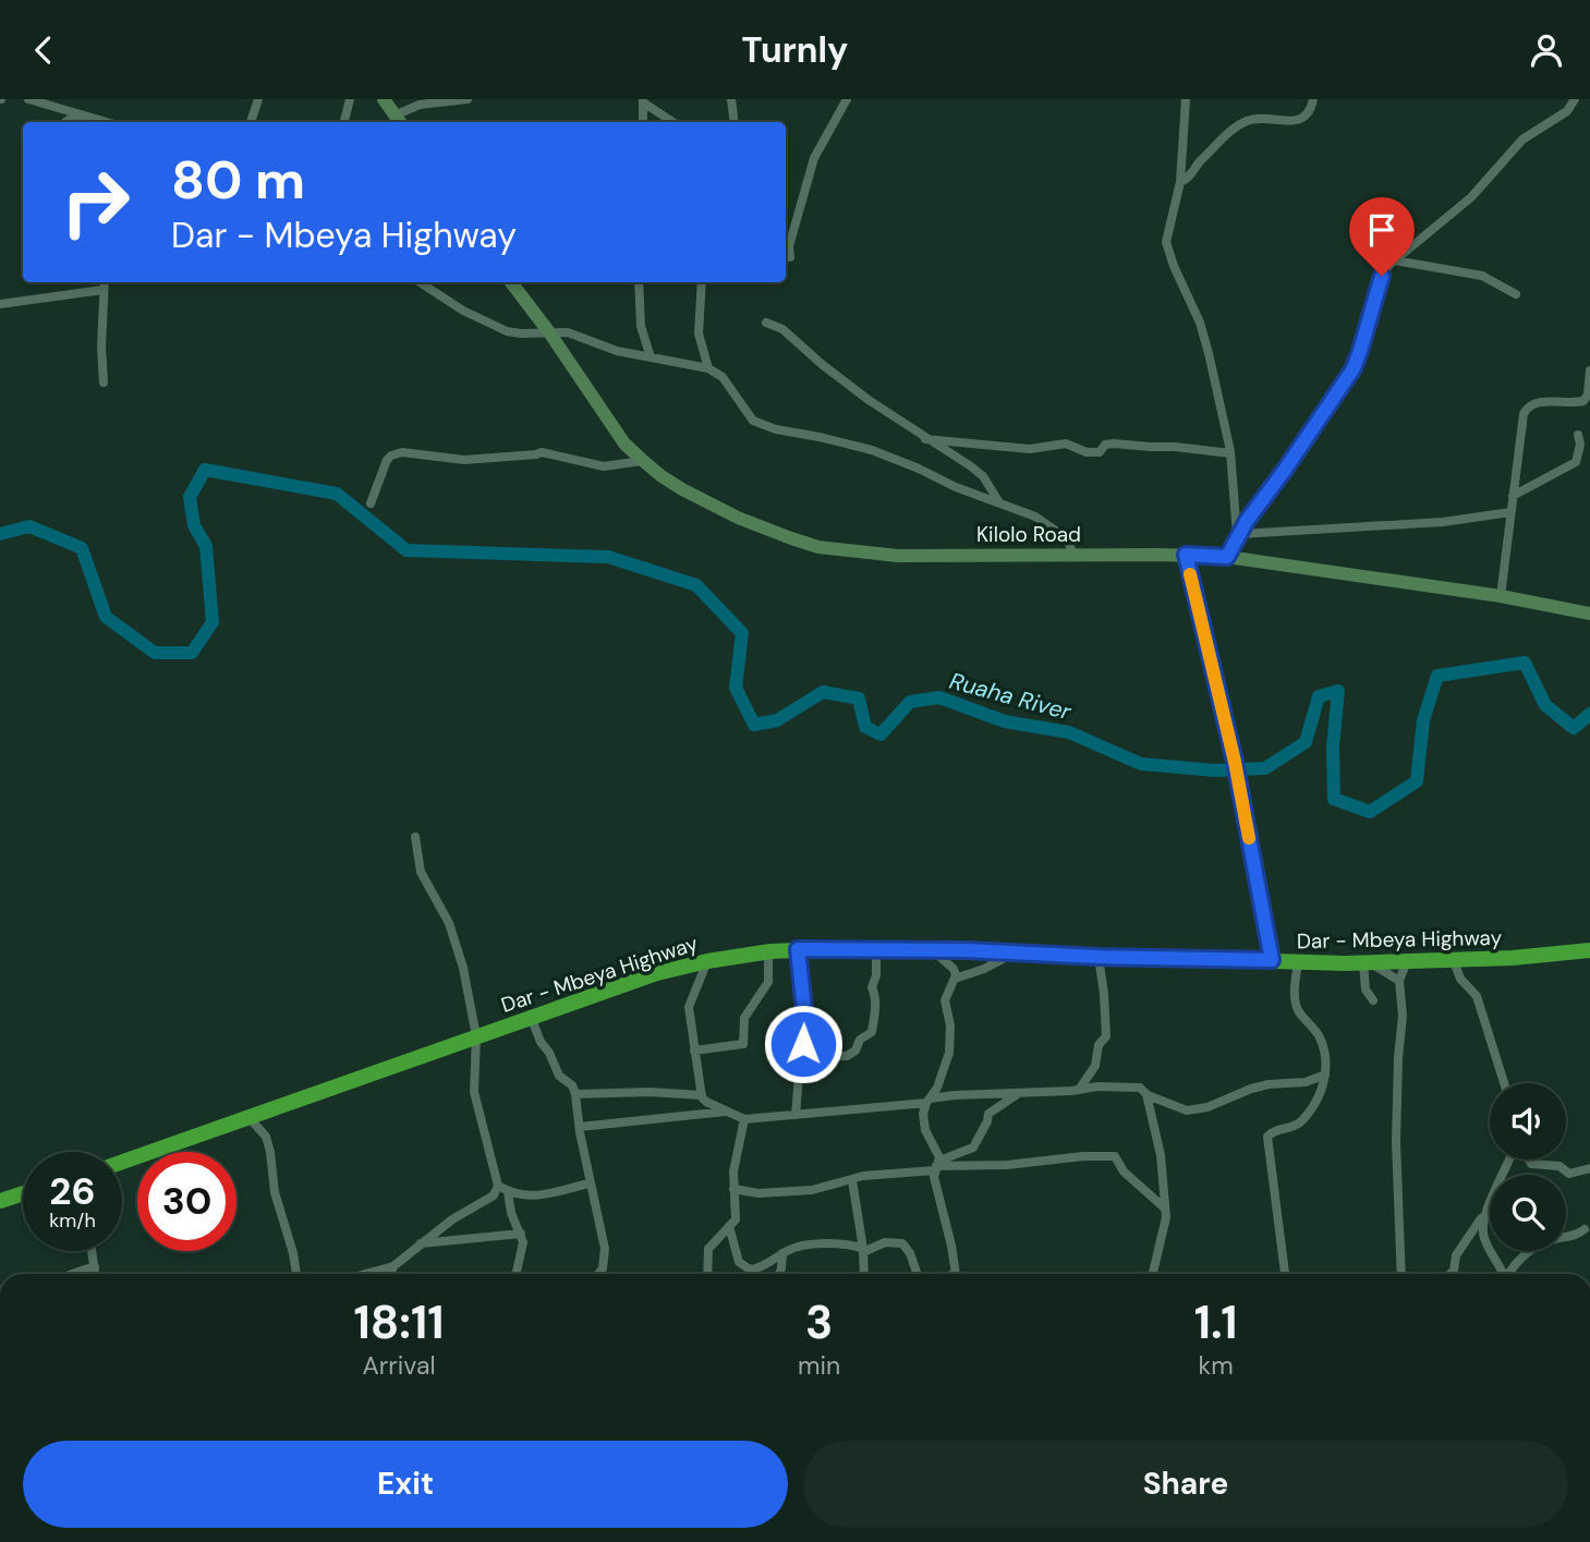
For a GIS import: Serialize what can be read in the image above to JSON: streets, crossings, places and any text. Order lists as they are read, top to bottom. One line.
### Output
{"streets":{"highway":["Dar - Mbeya Highway"],"main road":["Kilolo Road"]},"water":["Ruaha River"],"page":{"header":"Turnly","turn":["80 m","Dar - Mbeya Highway"],"speed":"26 km/h","limit":"30","eta":["18:11","Arrival","3","min","1.1","km"],"buttons":["Exit","Share"]}}
